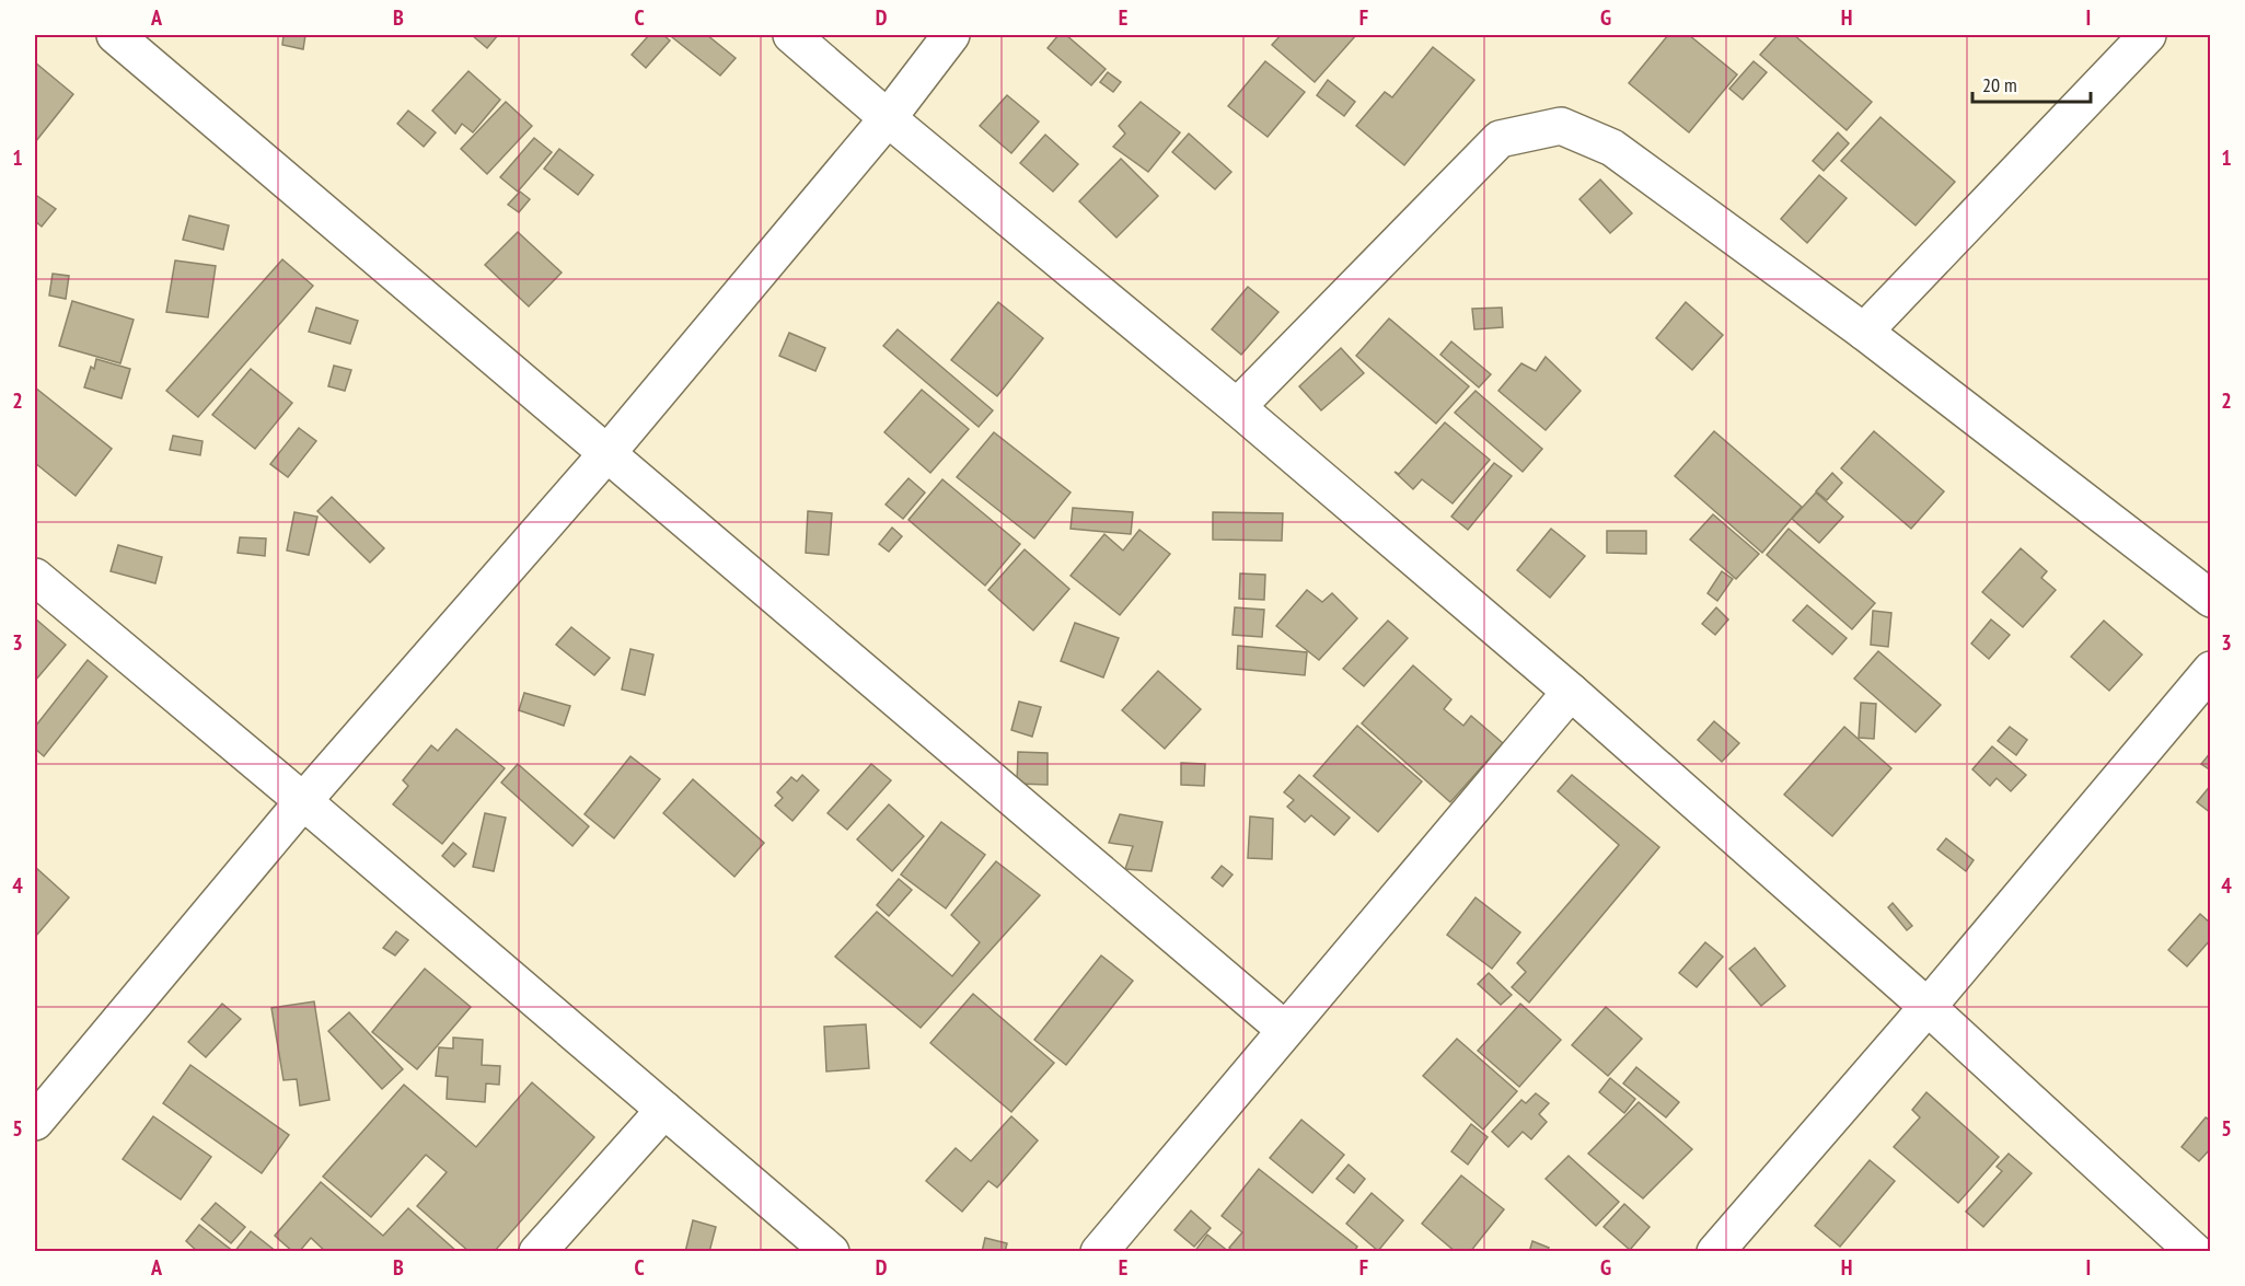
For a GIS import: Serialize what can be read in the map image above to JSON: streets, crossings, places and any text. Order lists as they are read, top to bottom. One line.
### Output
{"scale_bar":"20 m","grid":{"columns":["A","B","C","D","E","F","G","H","I"],"rows":["1","2","3","4","5"]}}
